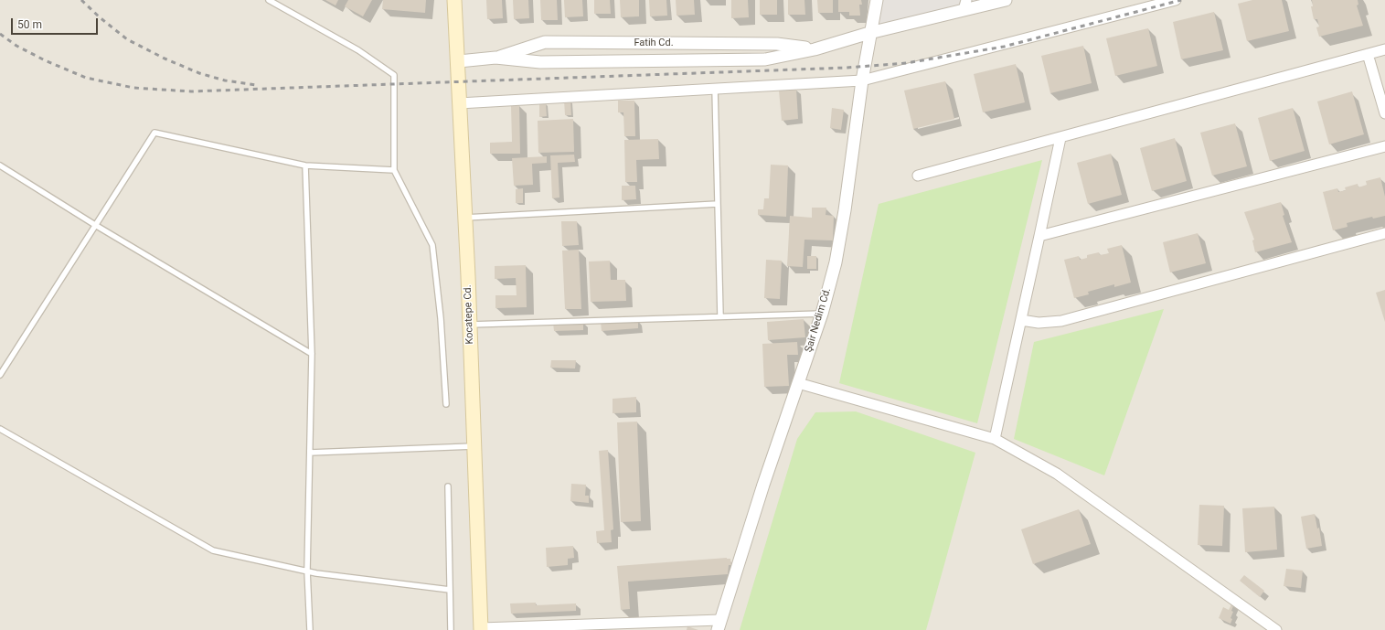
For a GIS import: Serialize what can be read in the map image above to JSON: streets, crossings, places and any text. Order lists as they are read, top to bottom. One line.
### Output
{"streets":{"main road":["Kocatepe Cd."],"street":["Fatih Cd.","Şair Nedim Cd."]},"crossings":[["Fatih Cd.","Kocatepe Cd."],["Fatih Cd.","Şair Nedim Cd."]],"scale_bar":"50 m"}
